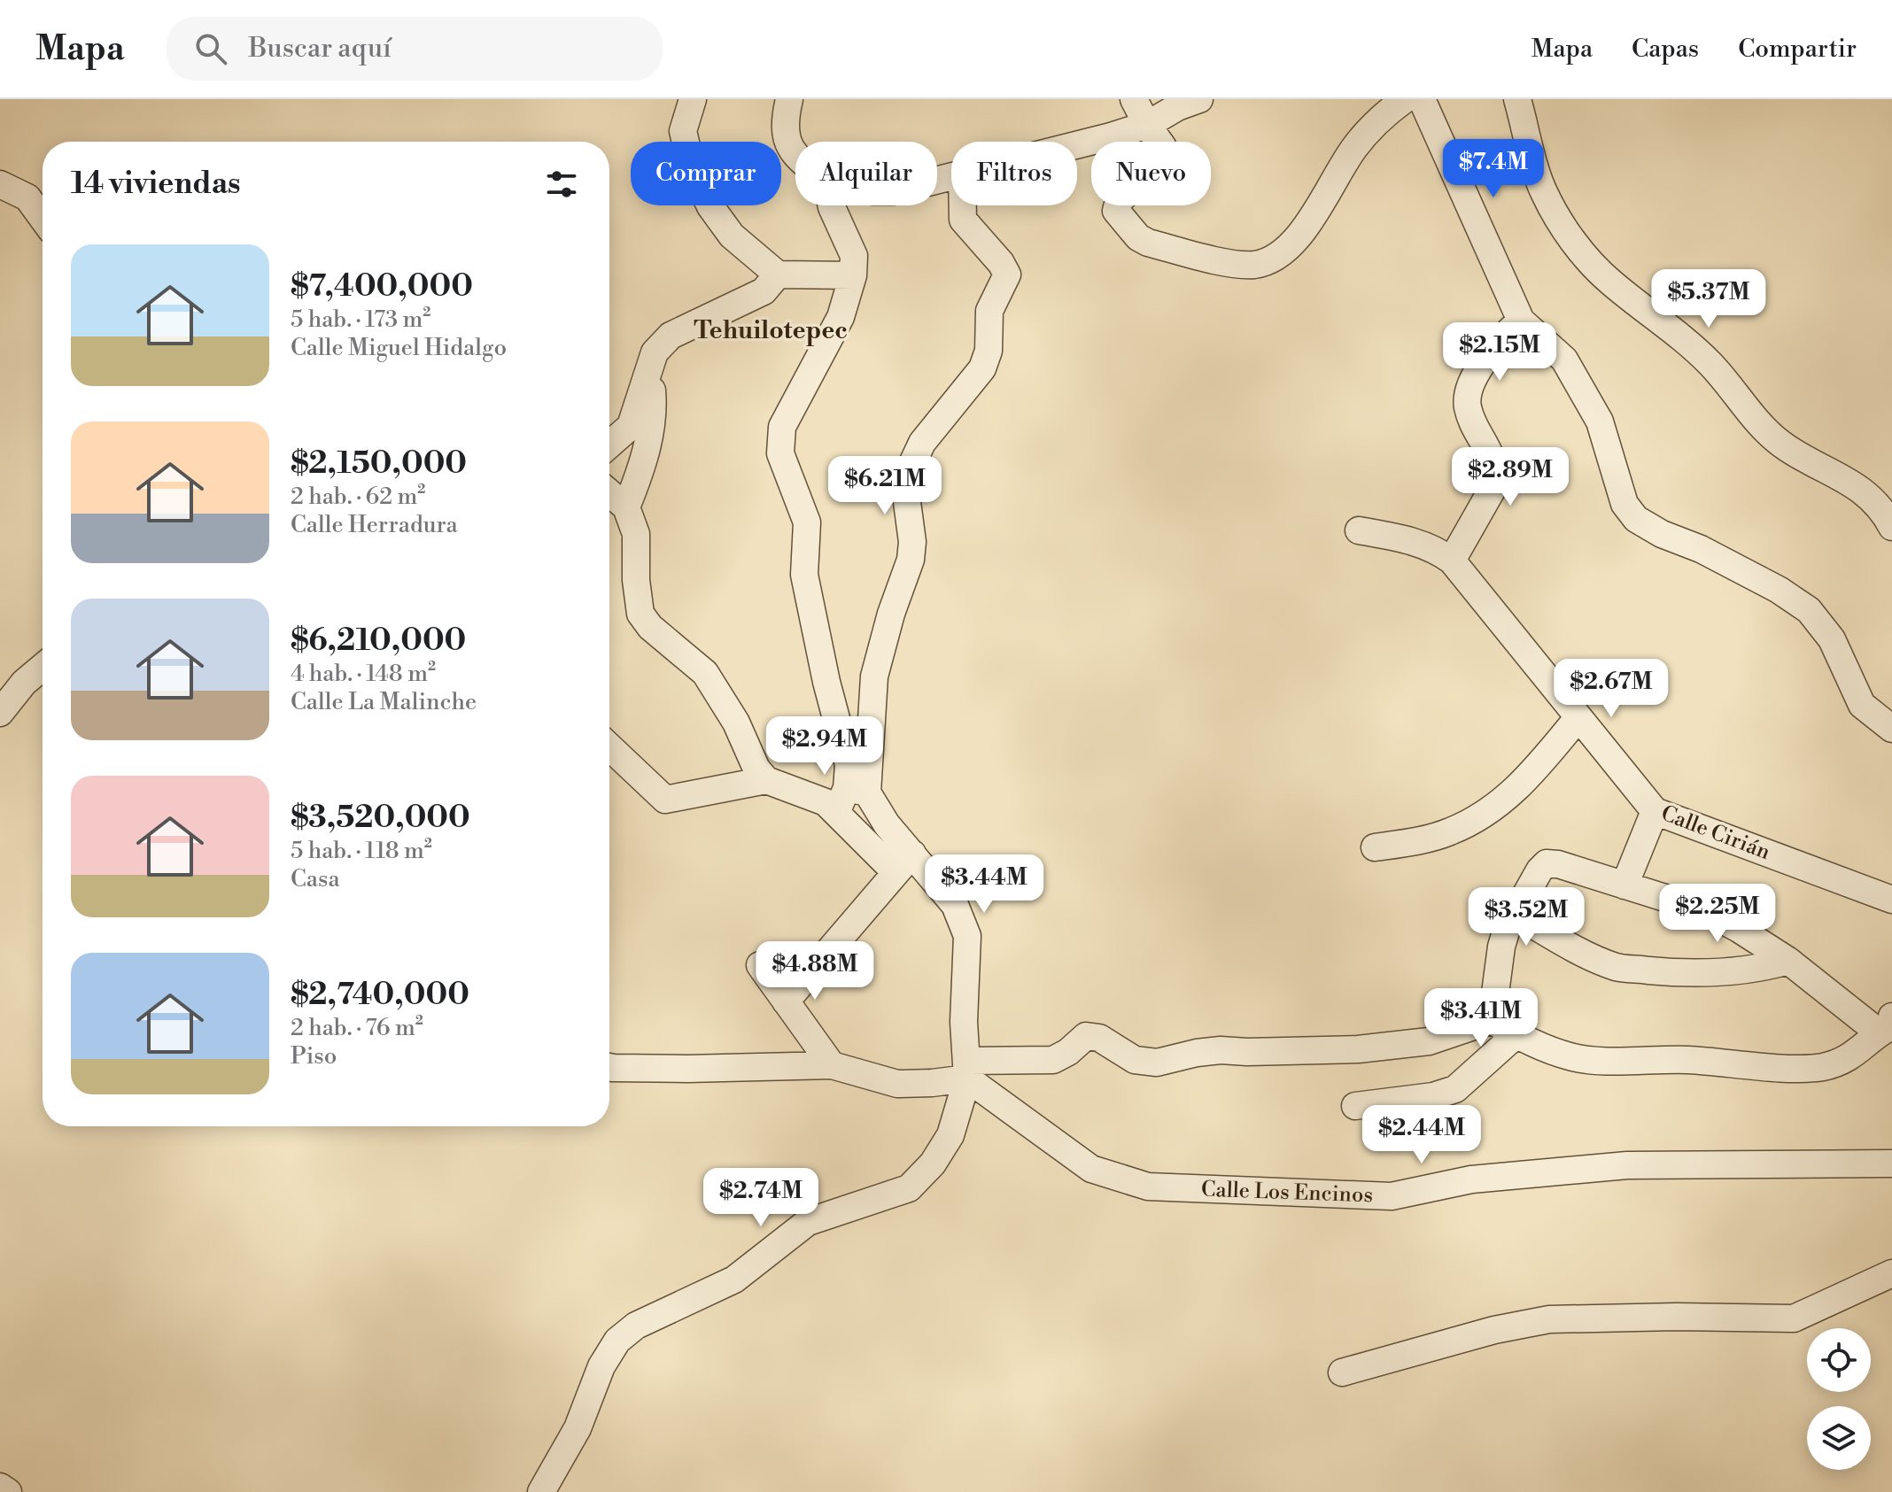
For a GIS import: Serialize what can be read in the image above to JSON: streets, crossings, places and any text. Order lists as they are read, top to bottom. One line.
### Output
{"streets":{"street":["Calle Cirián","Calle Los Encinos"]},"districts":["Tehuilotepec"],"page":{"header":"Mapa","search":"Buscar aquí","nav":["Mapa","Capas","Compartir"],"price":["$7.4M","$5.37M","$2.15M","$2.89M","$6.21M","$2.67M","$2.94M","$3.44M","$2.25M","$3.52M","$4.88M","$3.41M","$2.44M","$2.74M"],"chip":["Comprar","Alquilar","Filtros","Nuevo"],"heading":"14 viviendas","list":[{"name":"$7,400,000","note":"5 hab. · 173 m² · Calle Miguel Hidalgo"},{"name":"$2,150,000","note":"2 hab. · 62 m² · Calle Herradura"},{"name":"$6,210,000","note":"4 hab. · 148 m² · Calle La Malinche"},{"name":"$3,520,000","note":"5 hab. · 118 m² · Casa"},{"name":"$2,740,000","note":"2 hab. · 76 m² · Piso"}]}}
